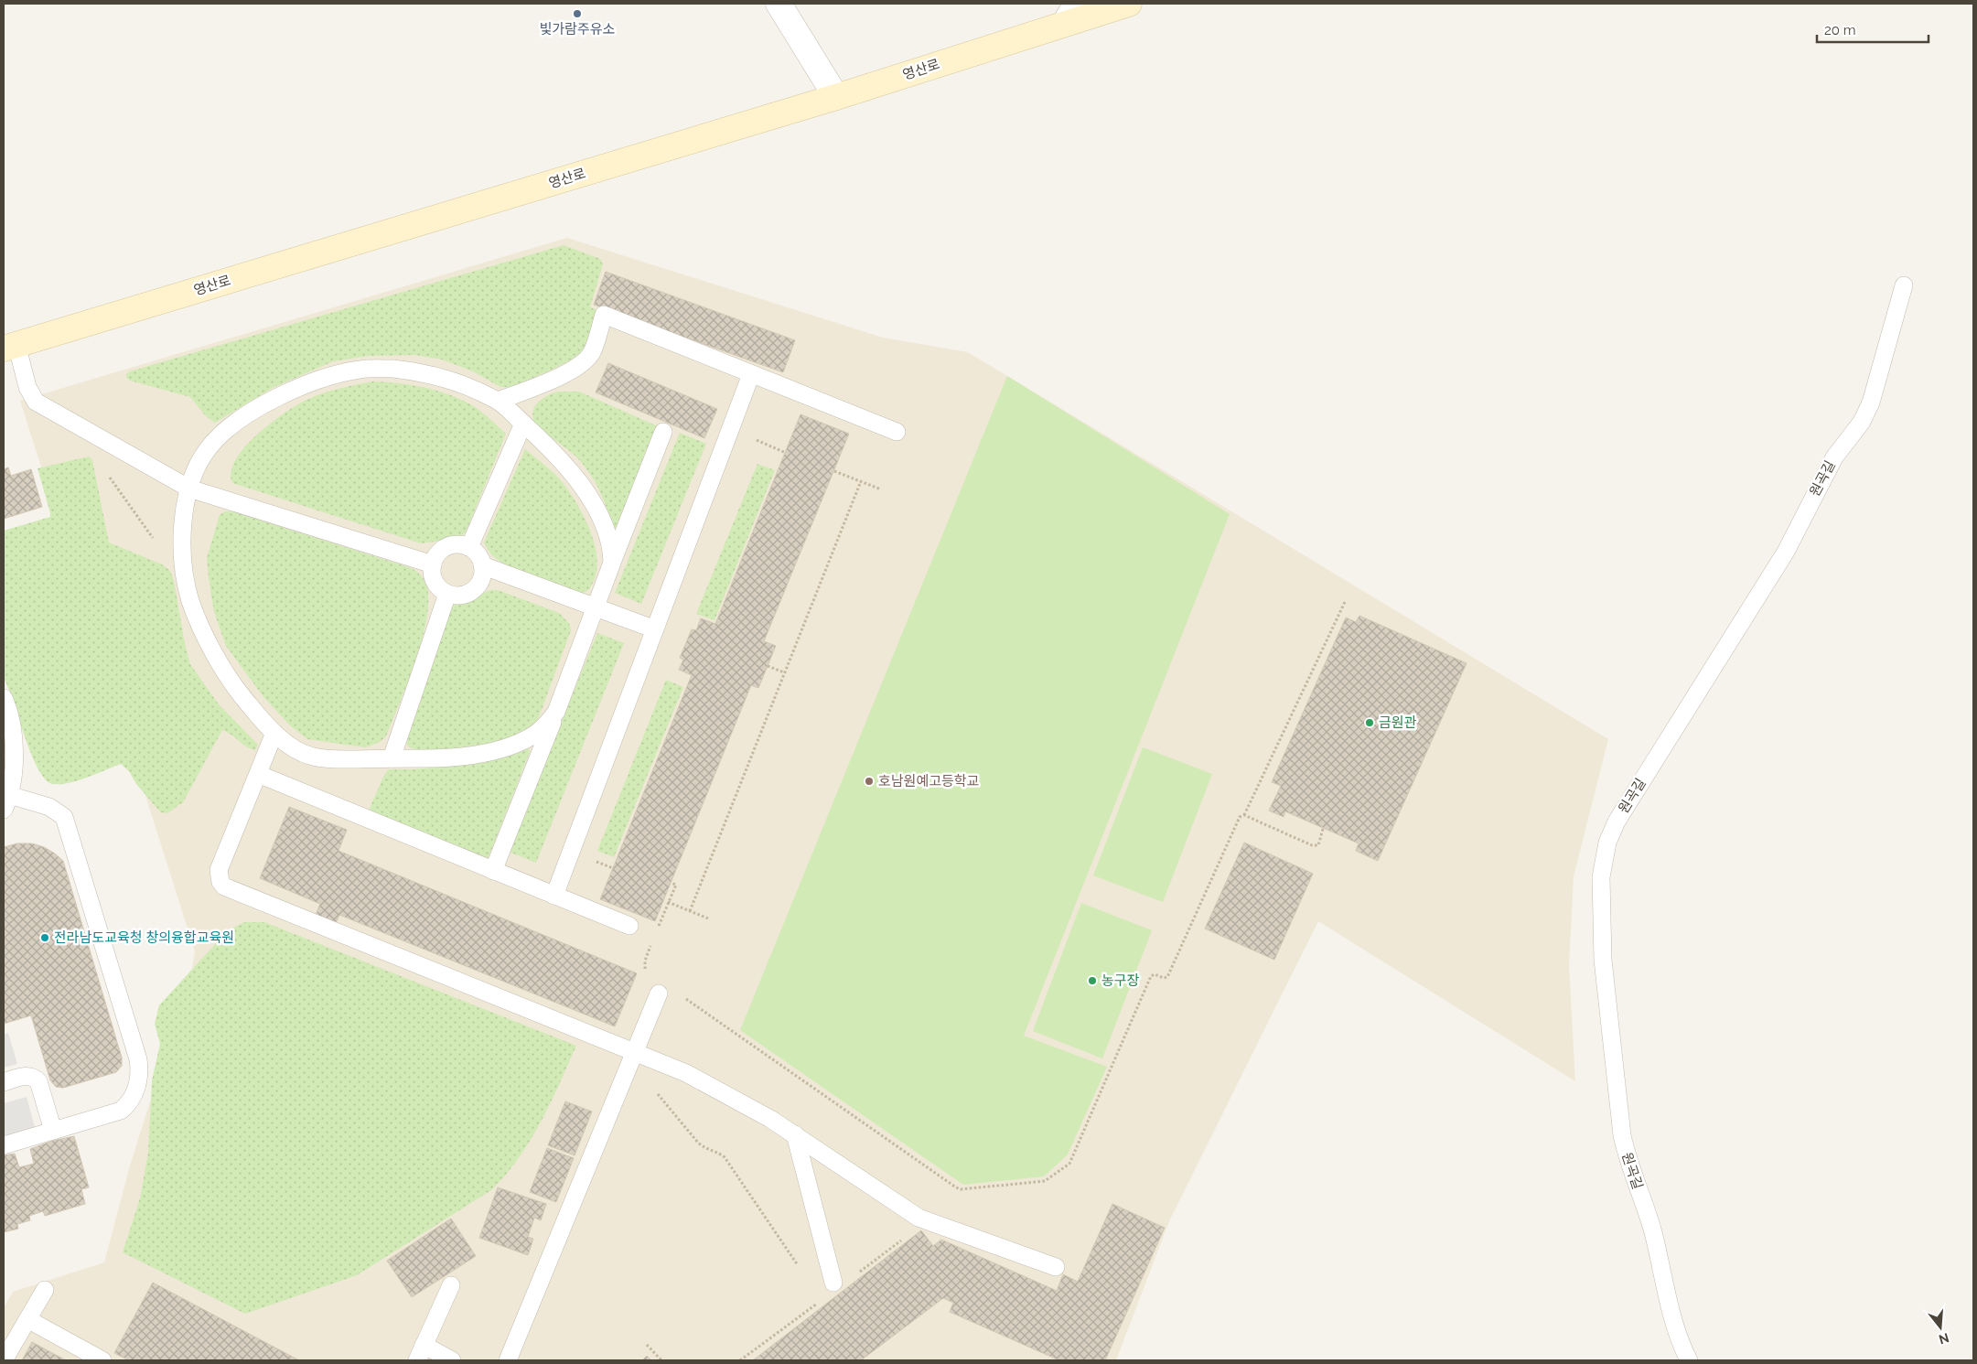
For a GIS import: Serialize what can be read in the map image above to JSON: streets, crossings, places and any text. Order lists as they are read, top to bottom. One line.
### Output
{"streets":{"main road":["영산로"],"lane":["원곡길"]},"places":["빛가람주유소","금원관","호남원예고등학교","전라남도교육청 창의융합교육원","농구장"],"scale_bar":"20 m","north":"bottom"}
